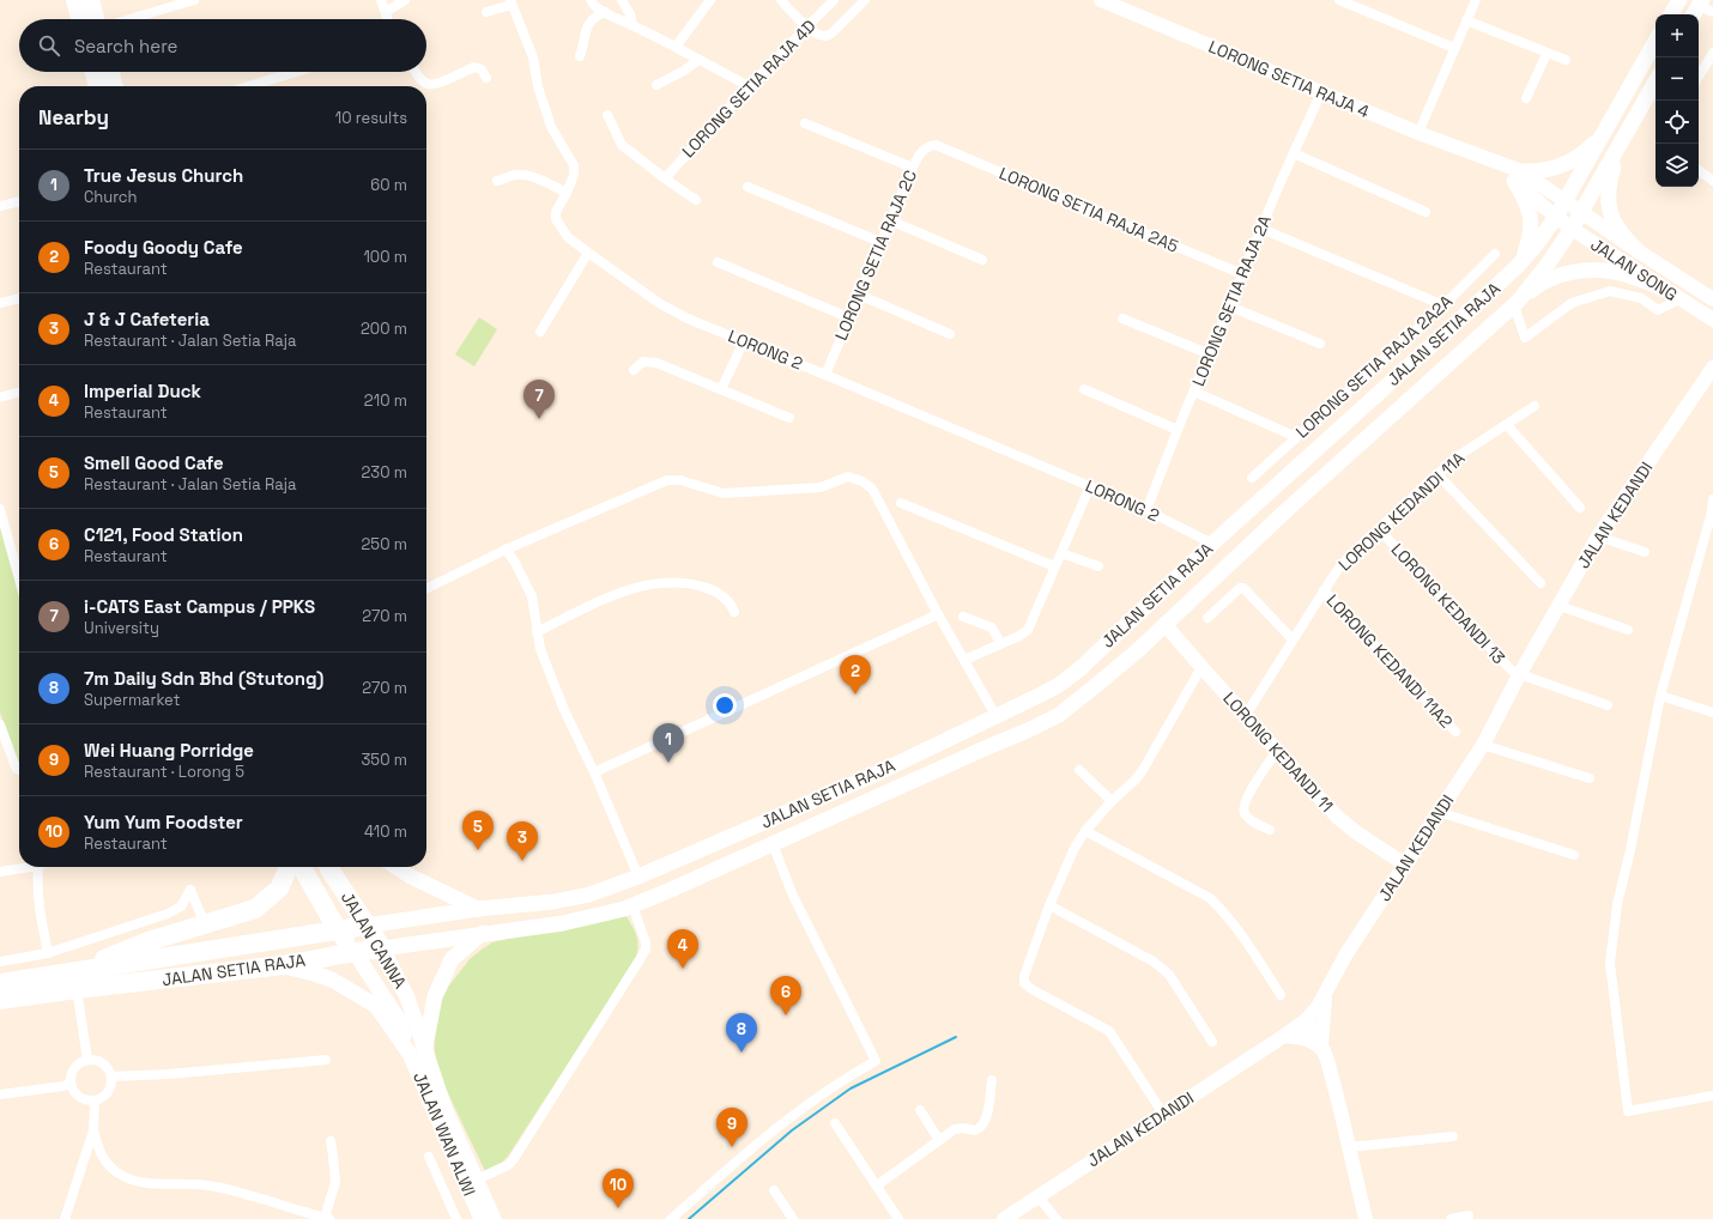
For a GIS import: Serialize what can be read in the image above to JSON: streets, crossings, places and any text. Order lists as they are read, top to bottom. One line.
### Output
{"streets":{"highway":["JALAN SETIA RAJA","JALAN CANNA"],"main road":["JALAN WAN ALWI"],"street":["LORONG SETIA RAJA 4","LORONG SETIA RAJA 4D","LORONG SETIA RAJA 2A5","LORONG SETIA RAJA 2C","JALAN SONG","LORONG SETIA RAJA 2A","LORONG 2","LORONG SETIA RAJA 2A2A","LORONG KEDANDI 11A","JALAN KEDANDI","LORONG KEDANDI 13","LORONG KEDANDI 11A2","LORONG KEDANDI 11"]},"crossings":[["LORONG SETIA RAJA 4","JALAN SONG"],["LORONG SETIA RAJA 4","LORONG SETIA RAJA 2A"],["LORONG SETIA RAJA 4","JALAN SETIA RAJA"],["LORONG SETIA RAJA 2A5","LORONG SETIA RAJA 2C"],["LORONG SETIA RAJA 2A5","LORONG SETIA RAJA 2A"],["LORONG SETIA RAJA 2C","LORONG 2"],["JALAN SONG","JALAN SETIA RAJA"],["LORONG SETIA RAJA 2A","LORONG 2"],["JALAN SETIA RAJA","LORONG 2"],["JALAN SETIA RAJA","LORONG KEDANDI 11"],["JALAN SETIA RAJA","JALAN CANNA"],["LORONG KEDANDI 11A","LORONG KEDANDI 13"],["LORONG KEDANDI 11A","LORONG KEDANDI 11A2"],["LORONG KEDANDI 11A","LORONG KEDANDI 11"],["JALAN KEDANDI","LORONG KEDANDI 13"],["JALAN KEDANDI","LORONG KEDANDI 11"],["JALAN CANNA","JALAN WAN ALWI"]],"page":{"map_buttons":["+","−"],"search":"Search here","heading":["Nearby","10 results"],"list":[{"mark":"1","name":"True Jesus Church","note":"Church","value":"60 m"},{"mark":"2","name":"Foody Goody Cafe","note":"Restaurant","value":"100 m"},{"mark":"3","name":"J & J Cafeteria","note":"Restaurant · Jalan Setia Raja","value":"200 m"},{"mark":"4","name":"Imperial Duck","note":"Restaurant","value":"210 m"},{"mark":"5","name":"Smell Good Cafe","note":"Restaurant · Jalan Setia Raja","value":"230 m"},{"mark":"6","name":"C121, Food Station","note":"Restaurant","value":"250 m"},{"mark":"7","name":"i-CATS East Campus / PPKS","note":"University","value":"270 m"},{"mark":"8","name":"7m Daily Sdn Bhd (Stutong)","note":"Supermarket","value":"270 m"},{"mark":"9","name":"Wei Huang Porridge","note":"Restaurant · Lorong 5","value":"350 m"},{"mark":"10","name":"Yum Yum Foodster","note":"Restaurant","value":"410 m"}],"pins":["7","2","1","5","3","4","6","8","9","10"]}}
